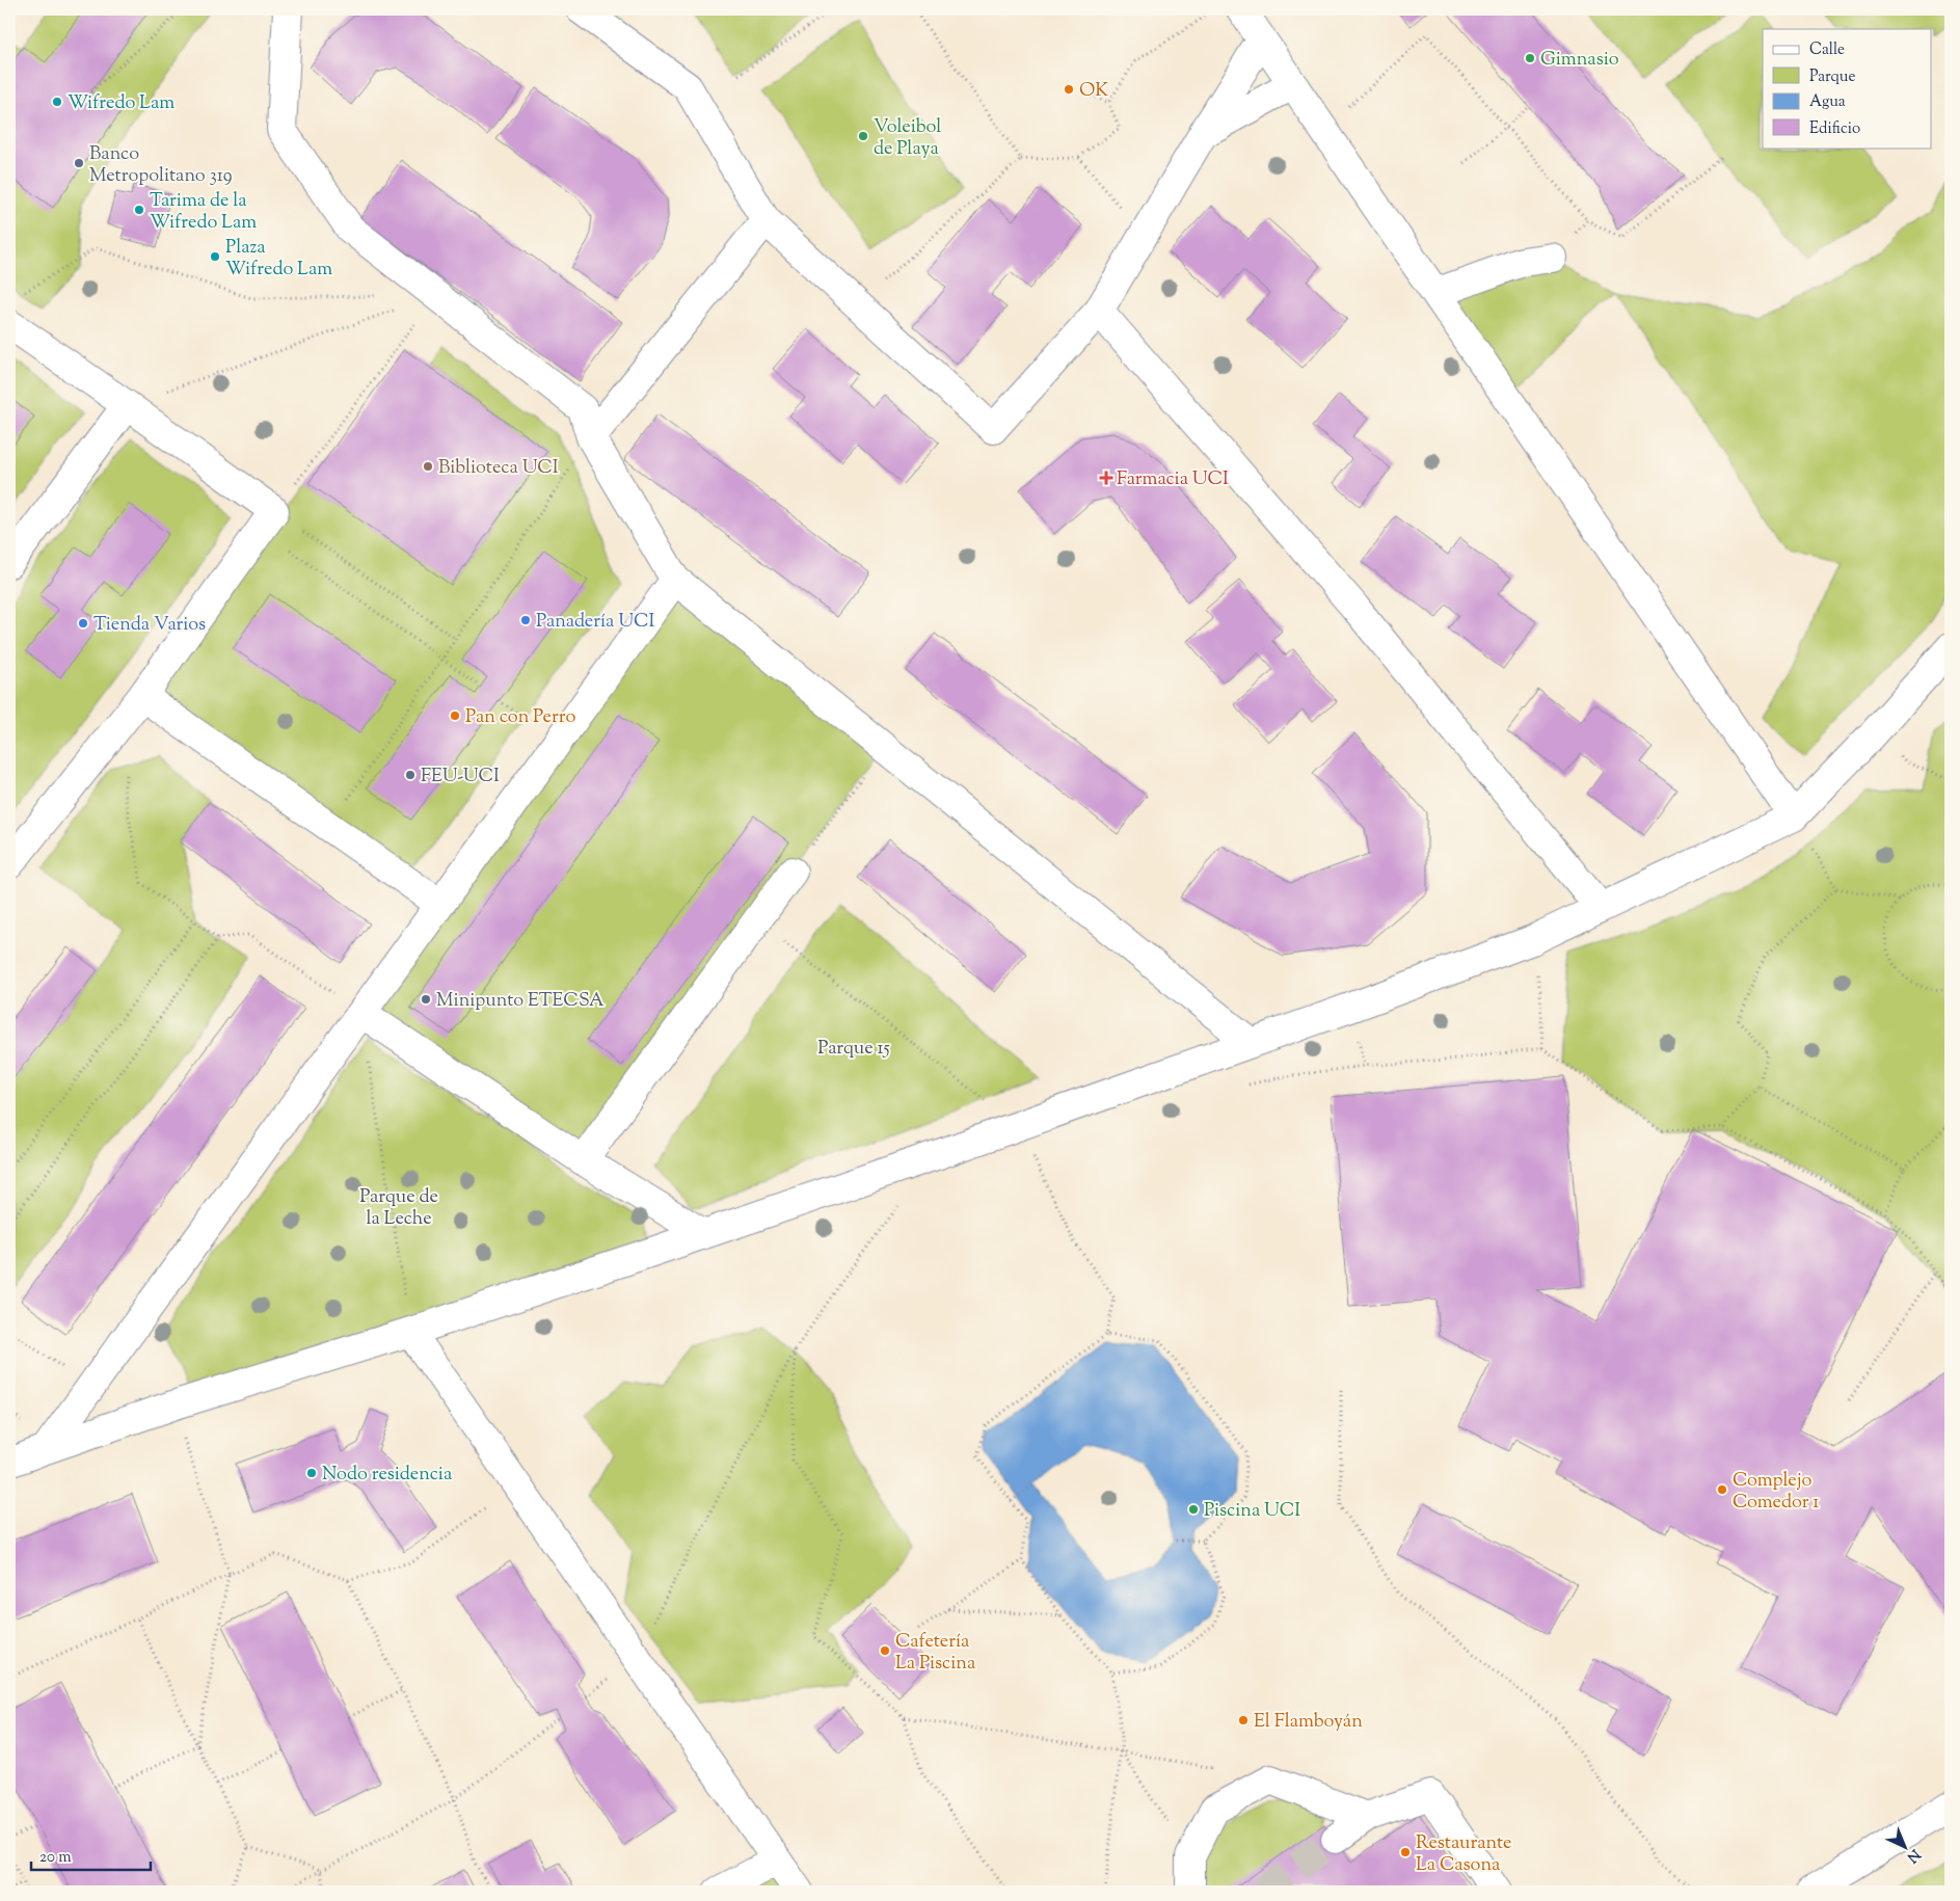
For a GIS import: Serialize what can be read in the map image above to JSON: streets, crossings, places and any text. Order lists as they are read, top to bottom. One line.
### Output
{"parks":["Parque 15","Parque de la Leche"],"places":{"other":["Gimnasio","OK","Wifredo Lam","Voleibol de Playa","Banco Metropolitano 319","Tarima de la Wifredo Lam","Plaza Wifredo Lam","Biblioteca UCI","Panadería UCI","Tienda Varios","Pan con Perro","FEU-UCI","Minipunto ETECSA","Nodo residencia","Complejo Comedor 1","Piscina UCI","Cafetería La Piscina","El Flamboyán","Restaurante La Casona"],"health":["Farmacia UCI"]},"legend":["Calle","Parque","Agua","Edificio"],"scale_bar":"20 m","north":"bottom right"}
